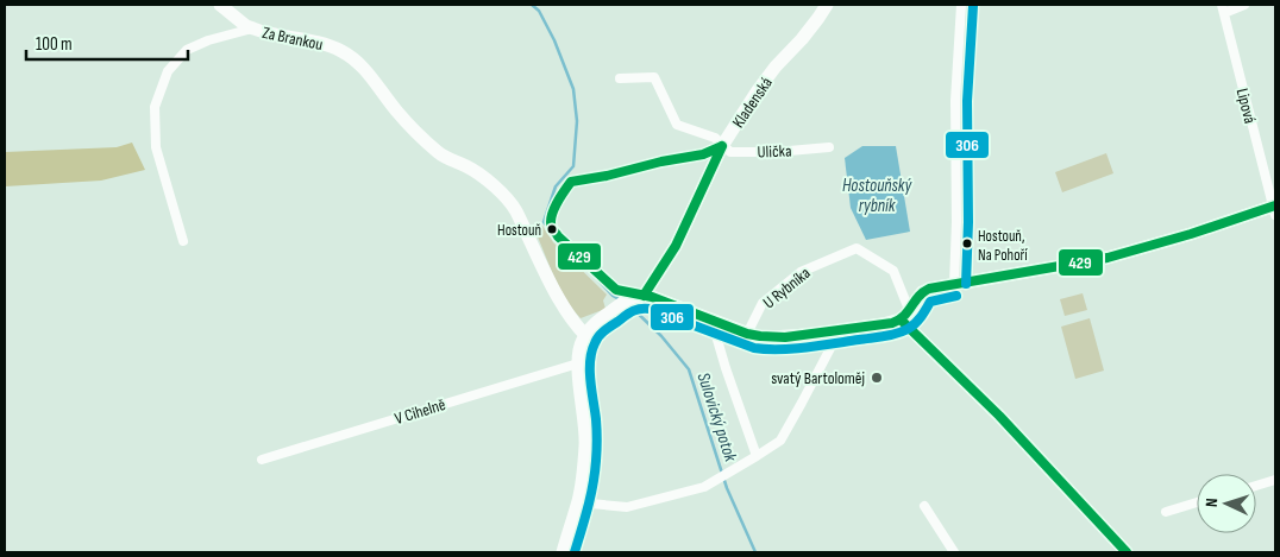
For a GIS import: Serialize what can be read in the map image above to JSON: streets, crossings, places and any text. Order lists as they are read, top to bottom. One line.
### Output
{"streets":{"street":["Za Brankou","Kladenská","Lipová","Ulička","U Rybníka","V Cihelně"]},"crossings":[["Kladenská","Ulička"]],"water":["Hostouňský rybník","Sulovický potok"],"places":["Hostouň","Hostouň, Na Pohoří","svatý Bartoloměj"],"lines":["transit line 306","transit line 429"],"scale_bar":"100 m","north":"left"}
